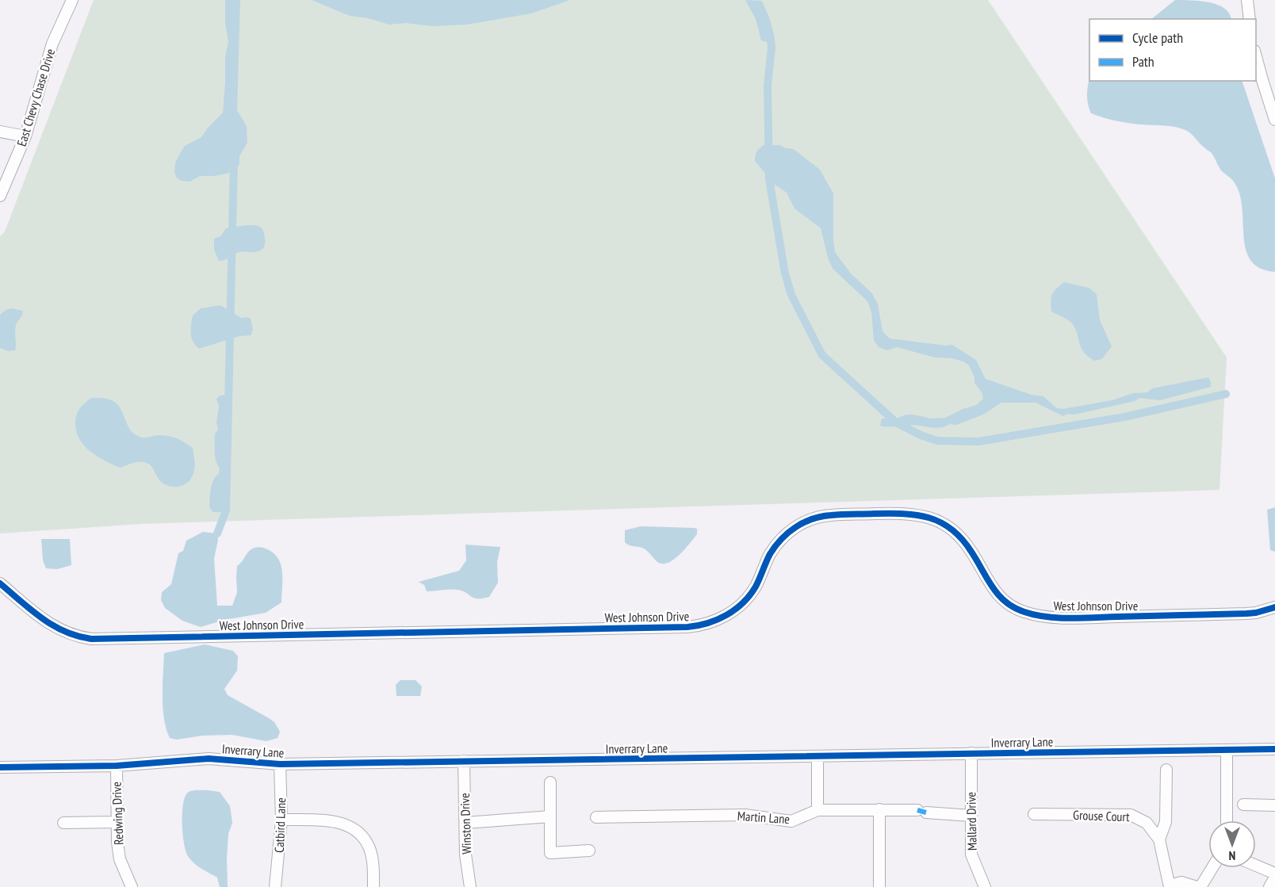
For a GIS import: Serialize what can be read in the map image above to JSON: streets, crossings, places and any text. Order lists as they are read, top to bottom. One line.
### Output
{"streets":{"street":["East Chevy Chase Drive","West Johnson Drive","Inverrary Lane","Redwing Drive","Grouse Court","Martin Lane","Mallard Drive","Winston Drive","Catbird Lane"]},"crossings":[["Inverrary Lane","Redwing Drive"],["Inverrary Lane","Mallard Drive"],["Inverrary Lane","Winston Drive"],["Inverrary Lane","Catbird Lane"],["Martin Lane","Mallard Drive"]],"legend":["Cycle path","Path"],"north":"bottom"}
